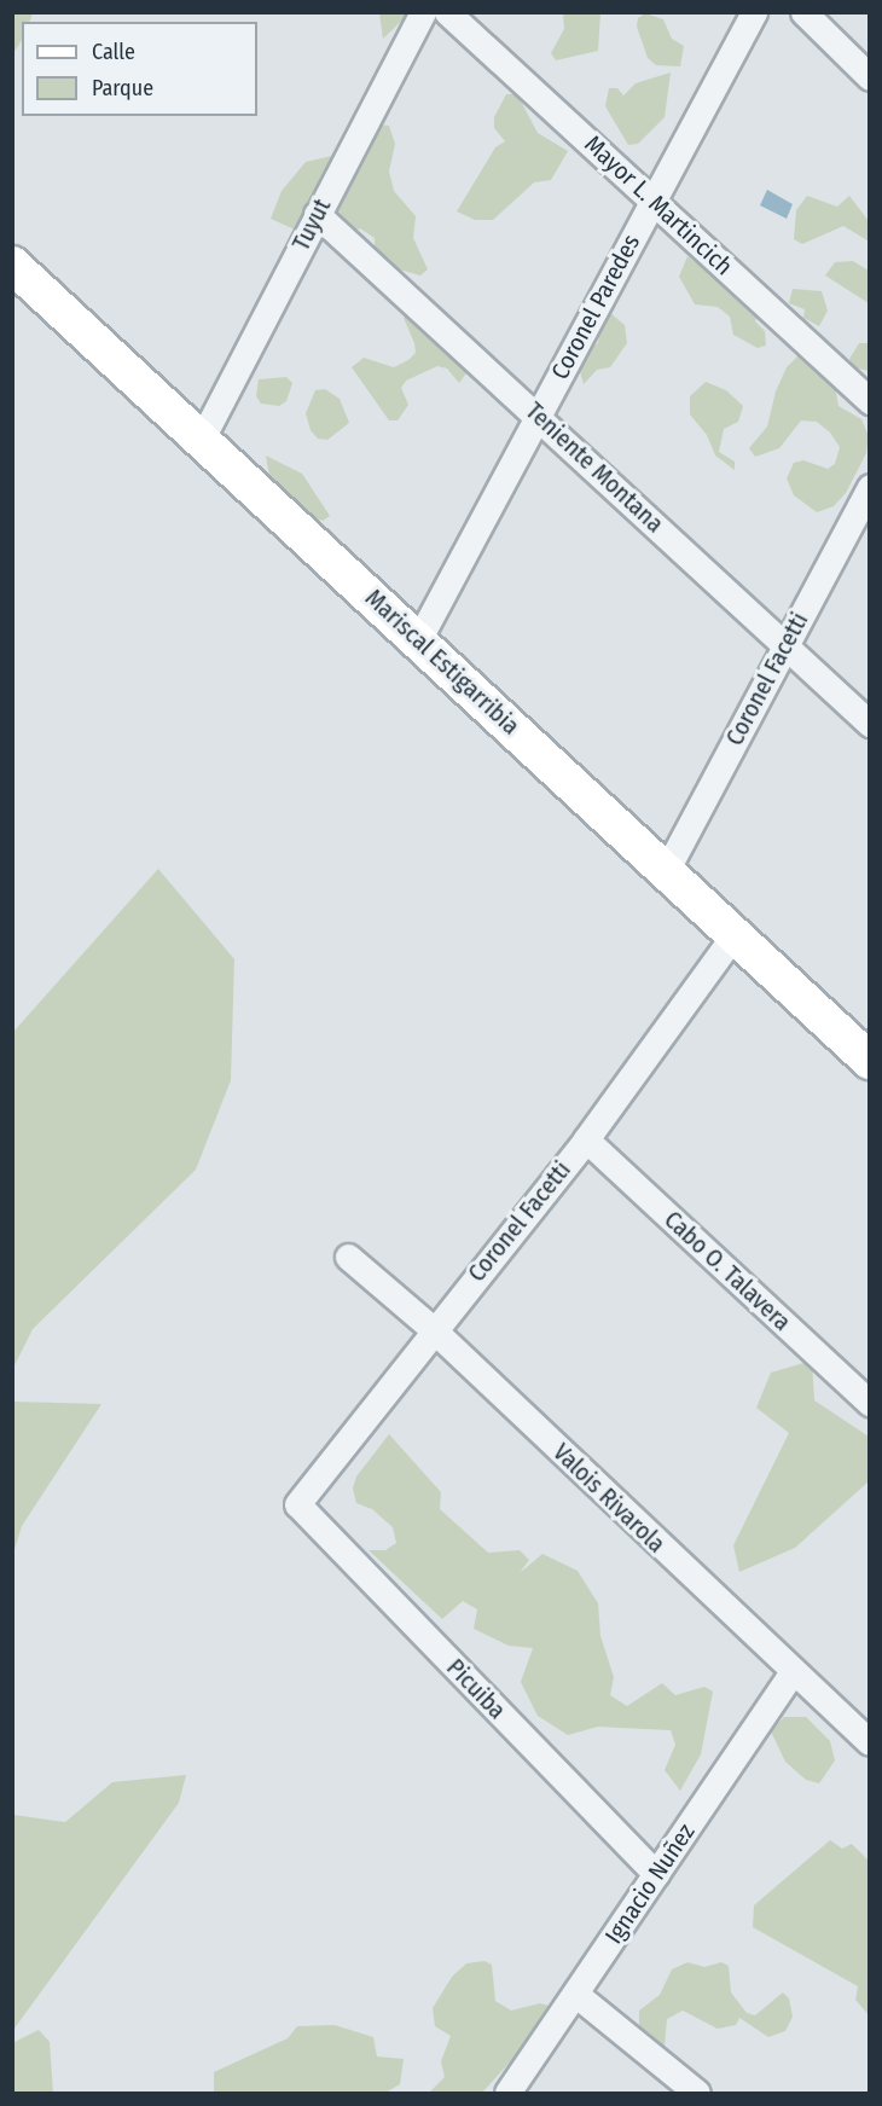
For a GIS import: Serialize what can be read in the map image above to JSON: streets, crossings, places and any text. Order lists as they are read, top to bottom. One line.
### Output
{"streets":{"street":["Mayor L. Martincich","Tuyut","Coronel Paredes","Teniente Montana","Mariscal Estigarribia","Coronel Facetti","Cabo O. Talavera","Valois Rivarola","Picuiba","Ignacio Nuñez"]},"crossings":[["Mayor L. Martincich","Coronel Paredes"],["Tuyut","Teniente Montana"],["Tuyut","Mariscal Estigarribia"],["Coronel Paredes","Teniente Montana"],["Coronel Paredes","Mariscal Estigarribia"],["Teniente Montana","Coronel Facetti"],["Mariscal Estigarribia","Coronel Facetti"],["Coronel Facetti","Cabo O. Talavera"],["Coronel Facetti","Valois Rivarola"],["Coronel Facetti","Picuiba"],["Valois Rivarola","Ignacio Nuñez"],["Picuiba","Ignacio Nuñez"]],"legend":["Calle","Parque"]}
